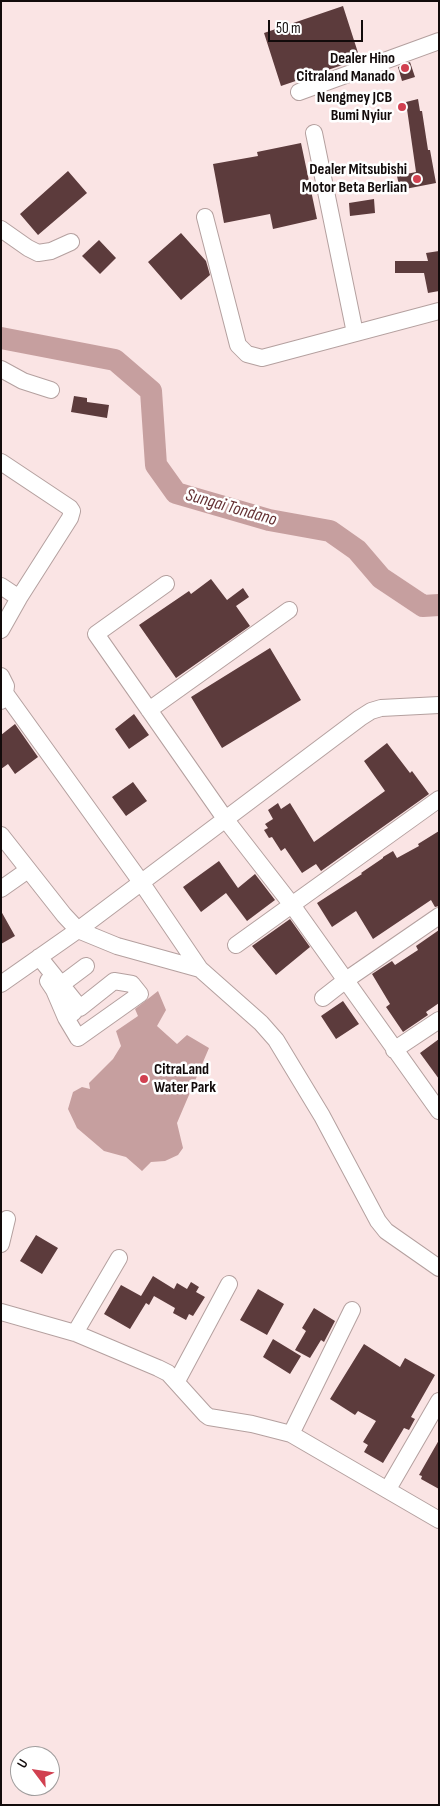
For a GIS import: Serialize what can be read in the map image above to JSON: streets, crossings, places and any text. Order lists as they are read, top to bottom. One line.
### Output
{"water":["Sungai Tondano"],"places":["Dealer Hino Citraland Manado","Nengmey JCB Bumi Nyiur","Dealer Mitsubishi Motor Beta Berlian","CitraLand Water Park"],"scale_bar":"50 m","north":"top left"}
